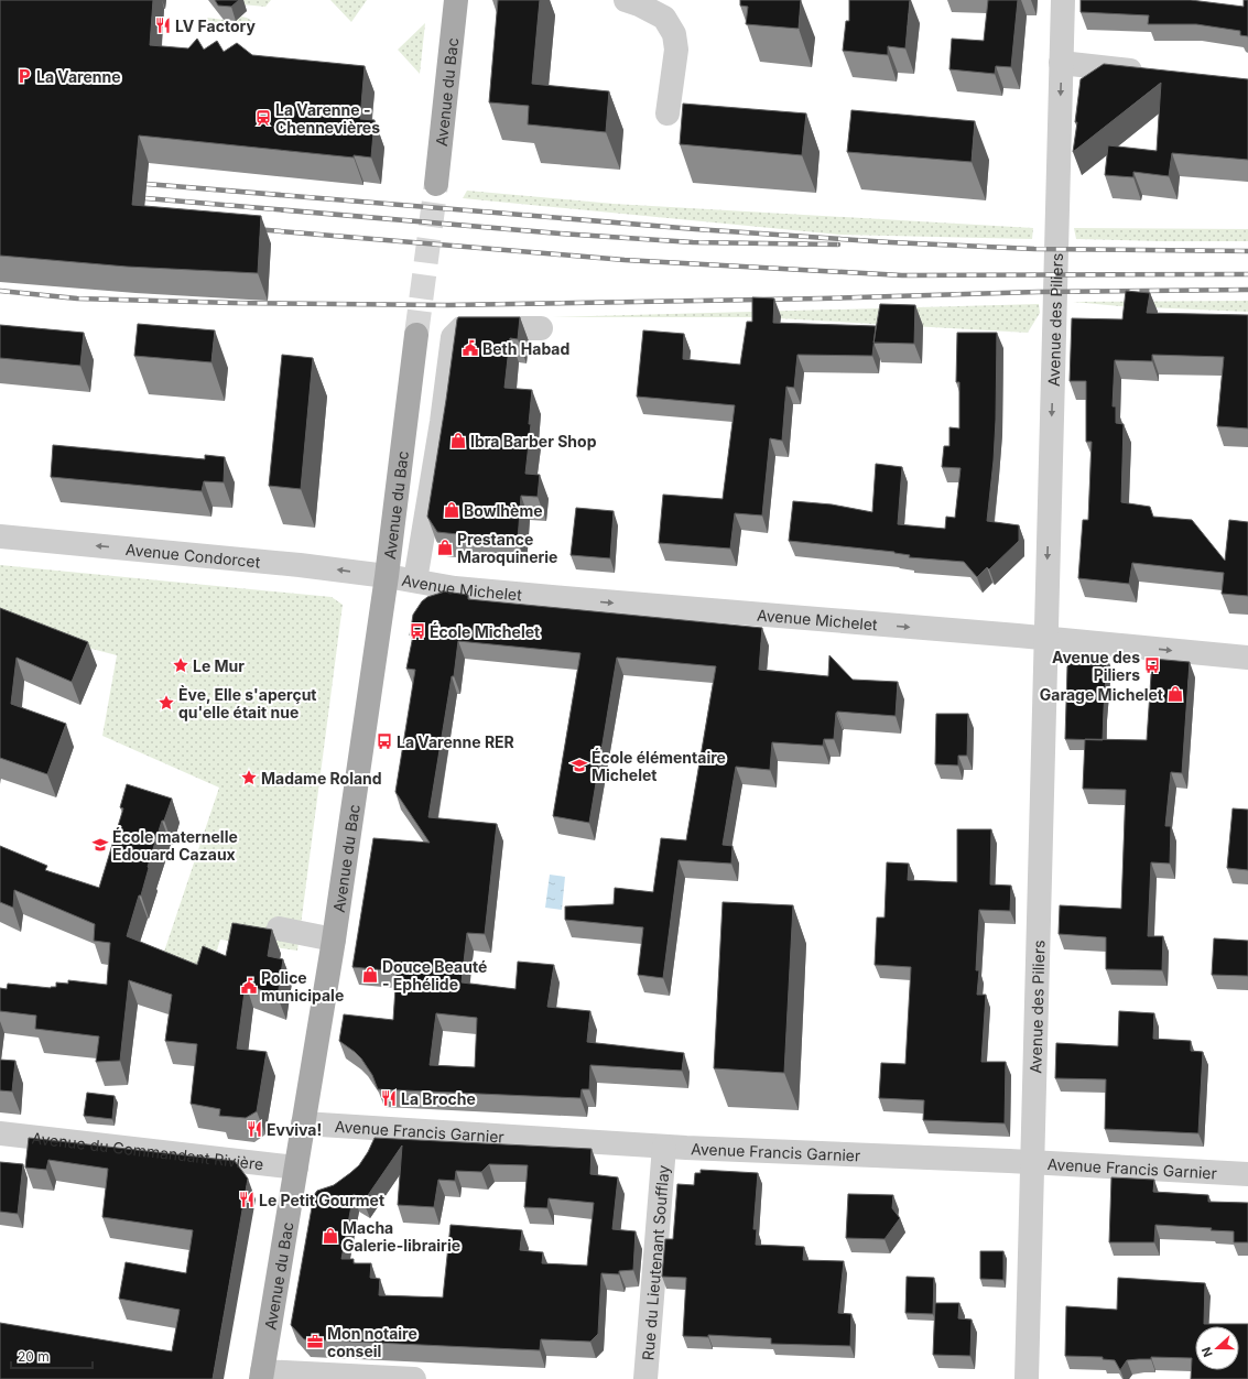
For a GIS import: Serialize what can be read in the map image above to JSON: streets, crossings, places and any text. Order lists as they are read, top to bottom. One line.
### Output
{"streets":{"main road":["Avenue du Bac"],"street":["Avenue des Piliers","Avenue Condorcet","Avenue Michelet","Avenue Francis Garnier","Avenue du Commandant Rivière","Rue du Lieutenant Soufflay"]},"crossings":[["Avenue du Bac","Avenue Condorcet"],["Avenue du Bac","Avenue Michelet"],["Avenue du Bac","Avenue Francis Garnier"],["Avenue du Bac","Avenue du Commandant Rivière"],["Avenue des Piliers","Avenue Michelet"],["Avenue des Piliers","Avenue Francis Garnier"],["Avenue Condorcet","Avenue Michelet"],["Avenue Francis Garnier","Rue du Lieutenant Soufflay"]],"one_way":["Avenue des Piliers","Avenue Condorcet","Avenue Michelet"],"places":{"restaurant":["LV Factory","La Broche","Evviva!","Le Petit Gourmet"],"parking":["La Varenne"],"station":["La Varenne - Chennevières"],"public building":["Beth Habad","Police municipale"],"shop":["Ibra Barber Shop","Bowlhème","Prestance Maroquinerie","Garage Michelet","Douce Beauté - Ephélide","Macha Galerie-librairie"],"bus stop":["École Michelet","Avenue des Piliers","La Varenne RER"],"place":["Le Mur","Ève, Elle s'aperçut qu'elle était nue","Madame Roland"],"school or university":["École élémentaire Michelet","École maternelle Edouard Cazaux"],"office":["Mon notaire conseil"]},"scale_bar":"20 m","north":"left"}
